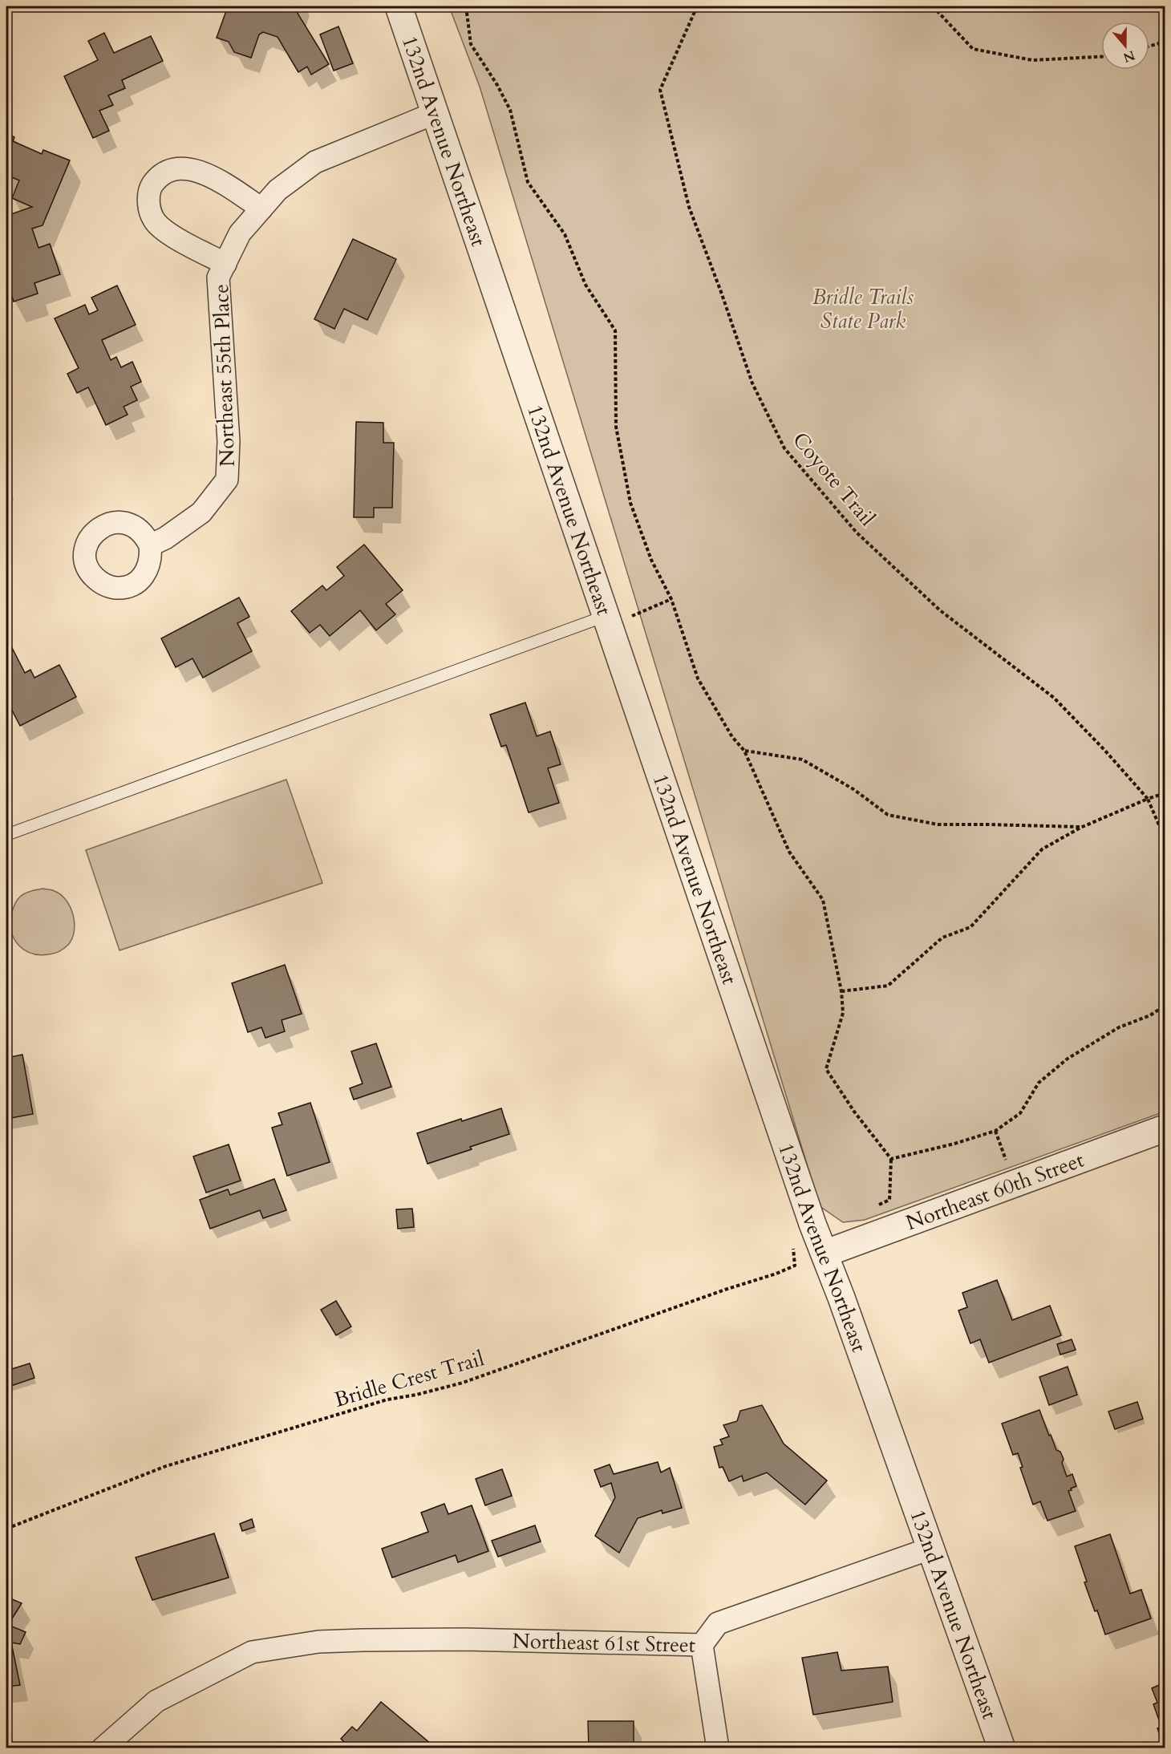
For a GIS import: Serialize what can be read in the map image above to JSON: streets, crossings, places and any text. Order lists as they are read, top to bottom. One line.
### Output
{"streets":{"street":["132nd Avenue Northeast","Northeast 55th Place","Northeast 60th Street","Northeast 61st Street"],"path":["Coyote Trail","Bridle Crest Trail"]},"crossings":[["132nd Avenue Northeast","Northeast 55th Place"],["132nd Avenue Northeast","Northeast 60th Street"],["132nd Avenue Northeast","Northeast 61st Street"]],"parks":["Bridle Trails State Park"],"north":"bottom"}
